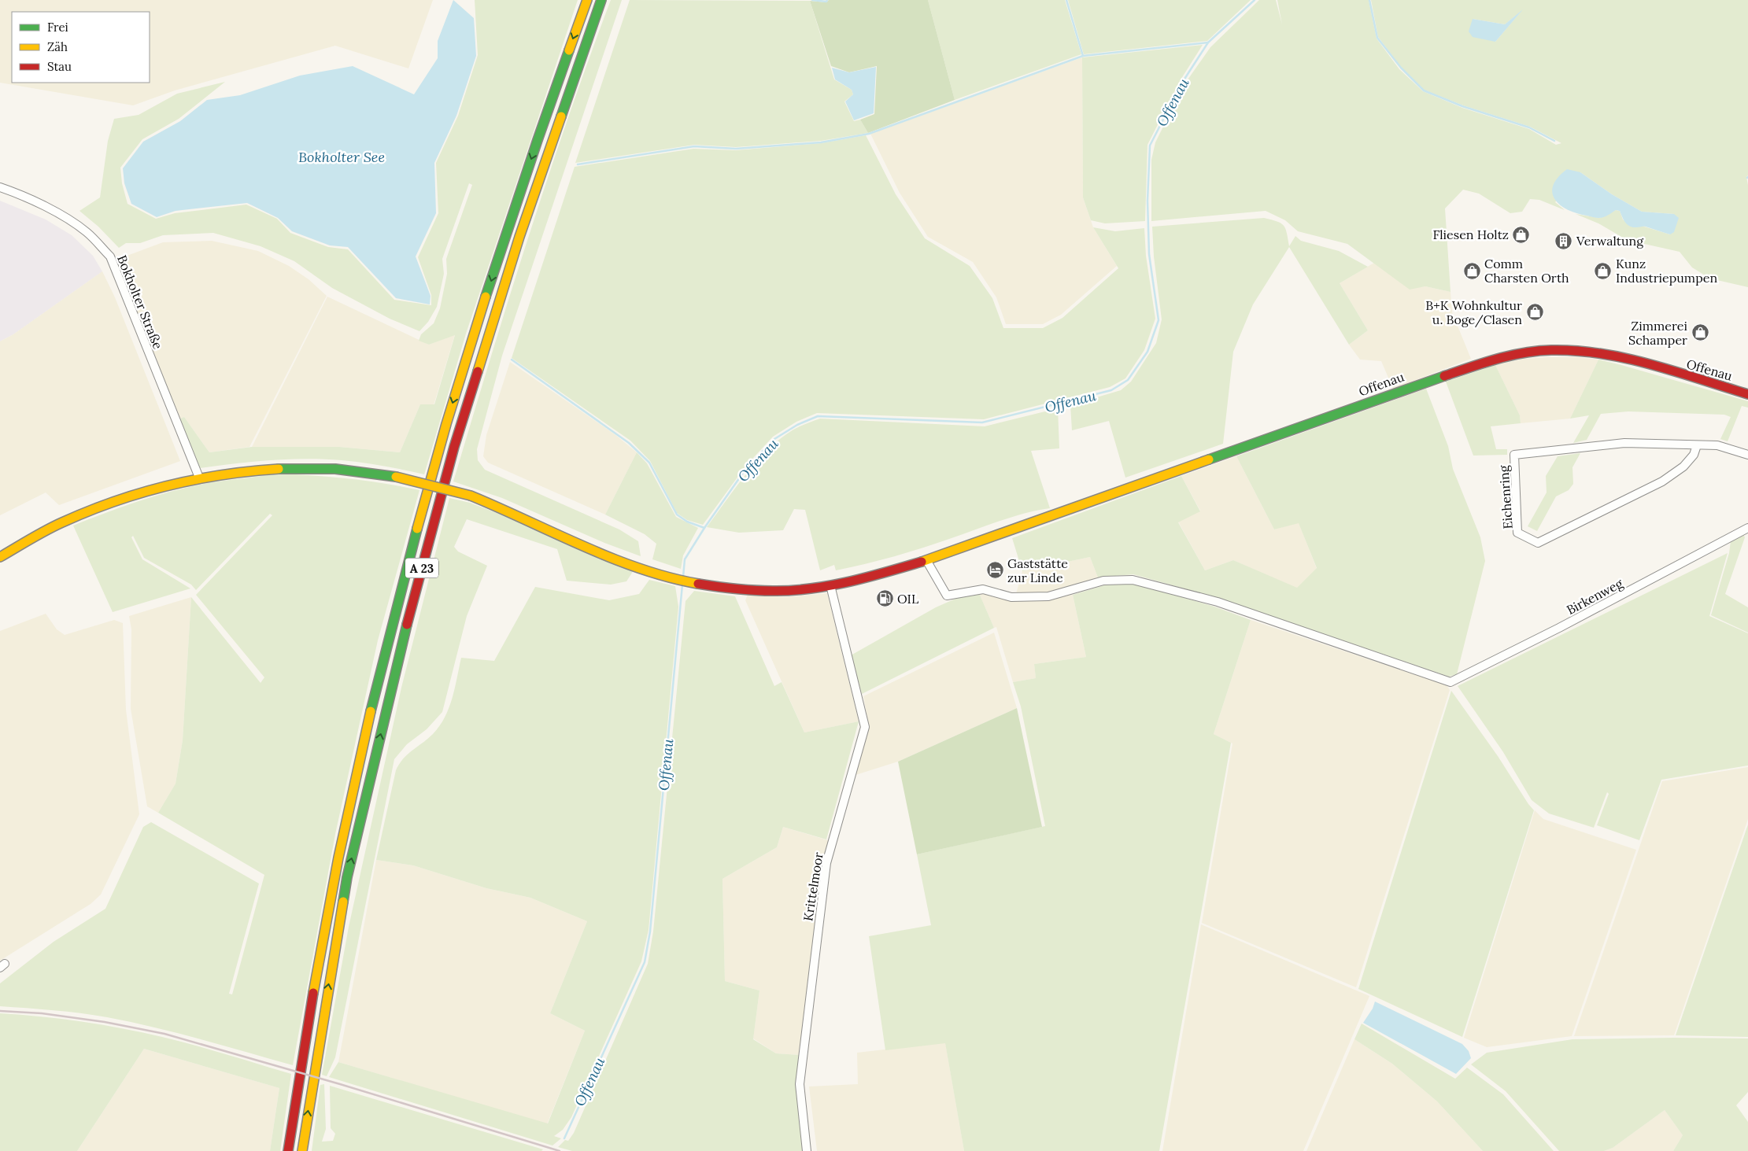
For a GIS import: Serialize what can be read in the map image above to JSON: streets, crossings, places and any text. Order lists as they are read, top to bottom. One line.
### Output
{"streets":{"main road":["Offenau","A 23"],"street":["Bokholter Straße","Eichenring","Birkenweg","Krittelmoor"]},"crossings":[["Bokholter Straße","Offenau"],["Offenau","Birkenweg"],["Offenau","Krittelmoor"]],"water":["Offenau","Bokholter See"],"places":{"shop":["Fliesen Holtz","Comm Charsten Orth","Kunz Industriepumpen","B+K Wohnkultur u. Boge/Clasen","Zimmerei Schamper"],"building":["Verwaltung"],"hotel":["Gaststätte zur Linde"],"fuel station":["OIL"]},"legend":["Frei","Zäh","Stau"]}
